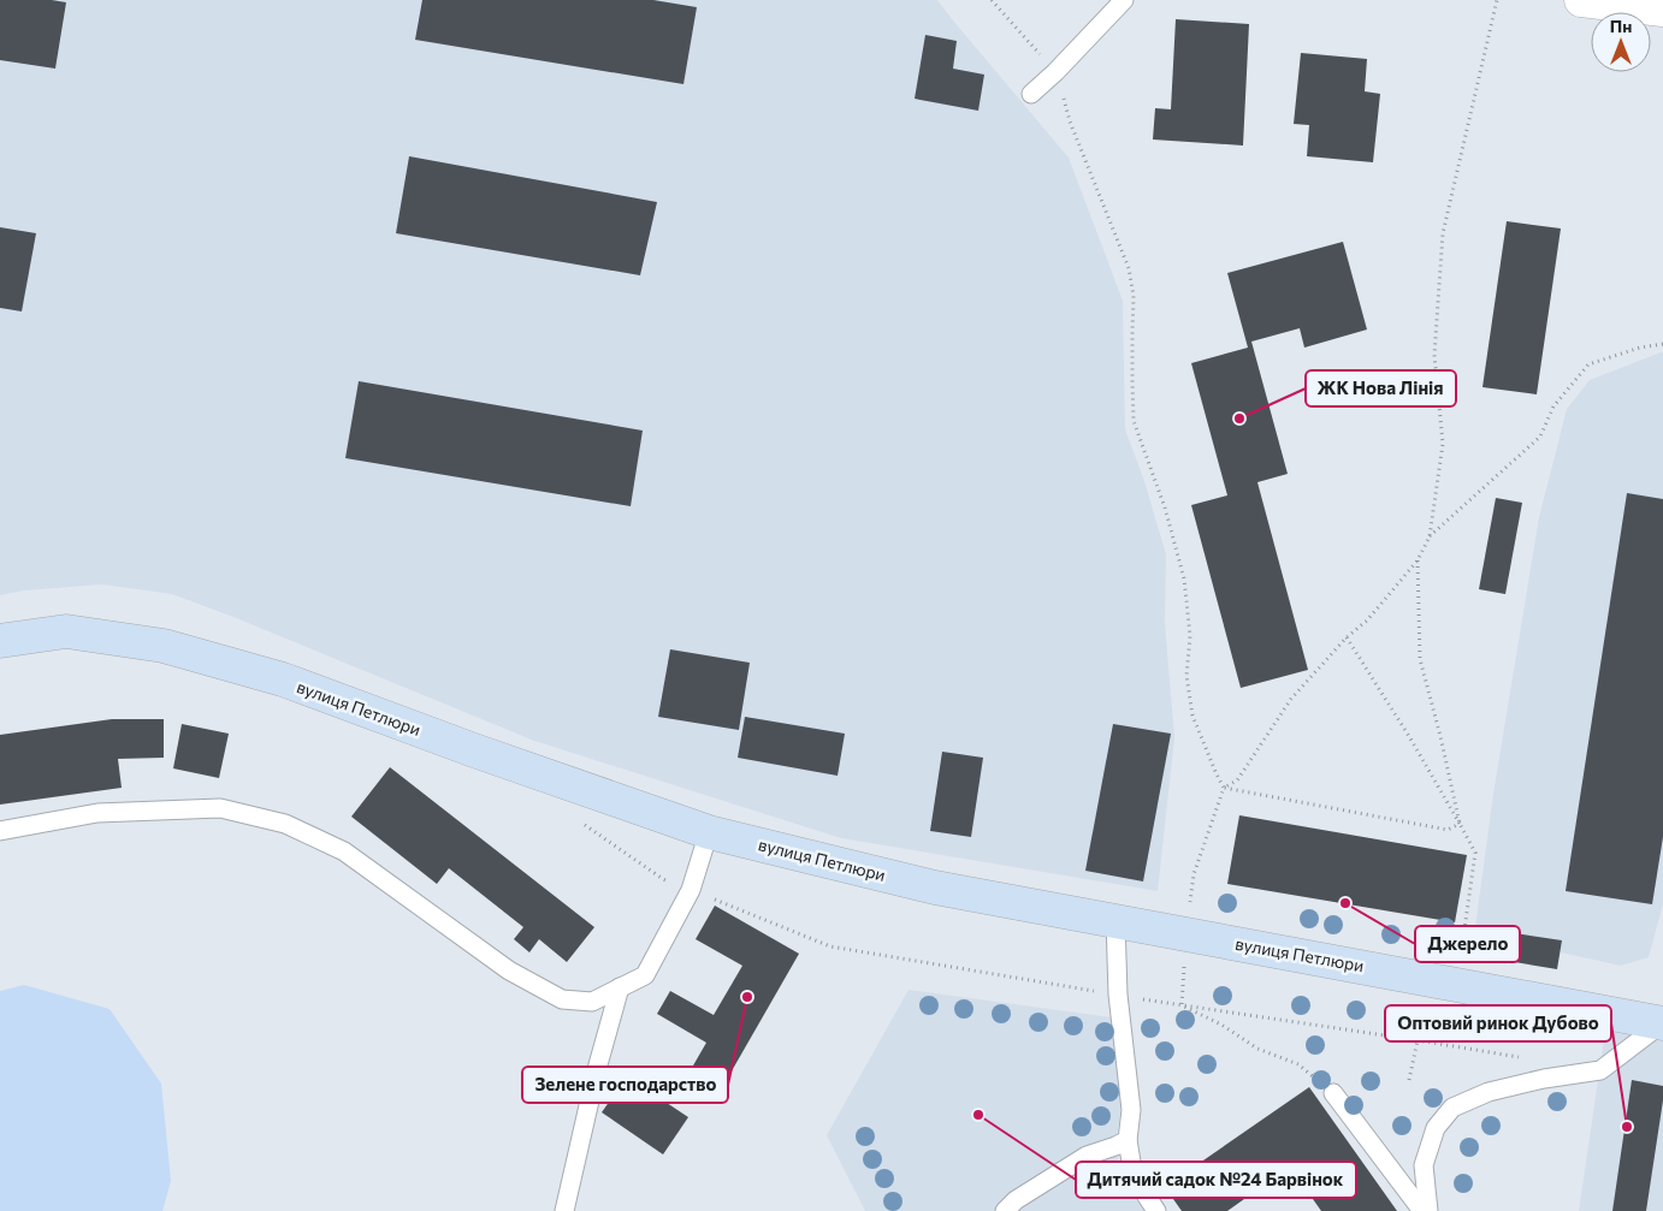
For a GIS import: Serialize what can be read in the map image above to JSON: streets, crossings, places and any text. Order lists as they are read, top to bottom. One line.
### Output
{"streets":{"main road":["вулиця Петлюри"]},"places":["ЖК Нова Лінія","Джерело","Зелене господарство","Дитячий садок №24 Барвінок","Оптовий ринок Дубово"],"north":"top"}
